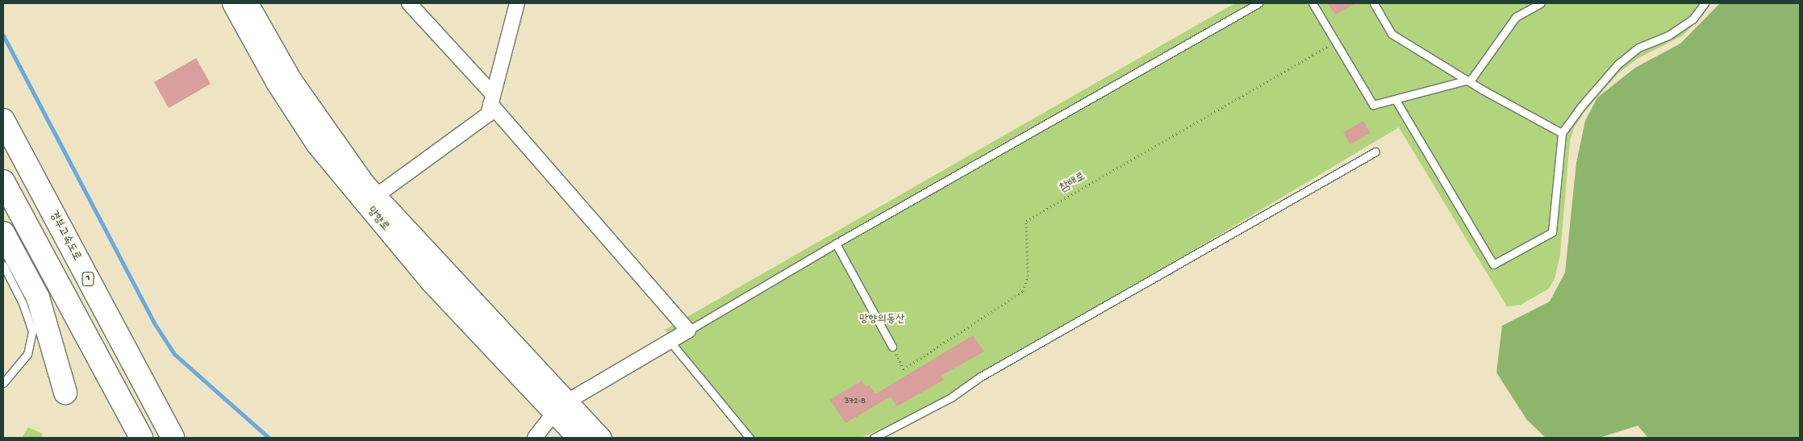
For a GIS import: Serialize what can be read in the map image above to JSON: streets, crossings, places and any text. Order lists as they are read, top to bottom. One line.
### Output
{"streets":{"highway":["경부고속도로","1"],"main road":["망향로"],"path":["참배로"]},"parks":["망향의동산"],"house_numbers":["372-8"]}
